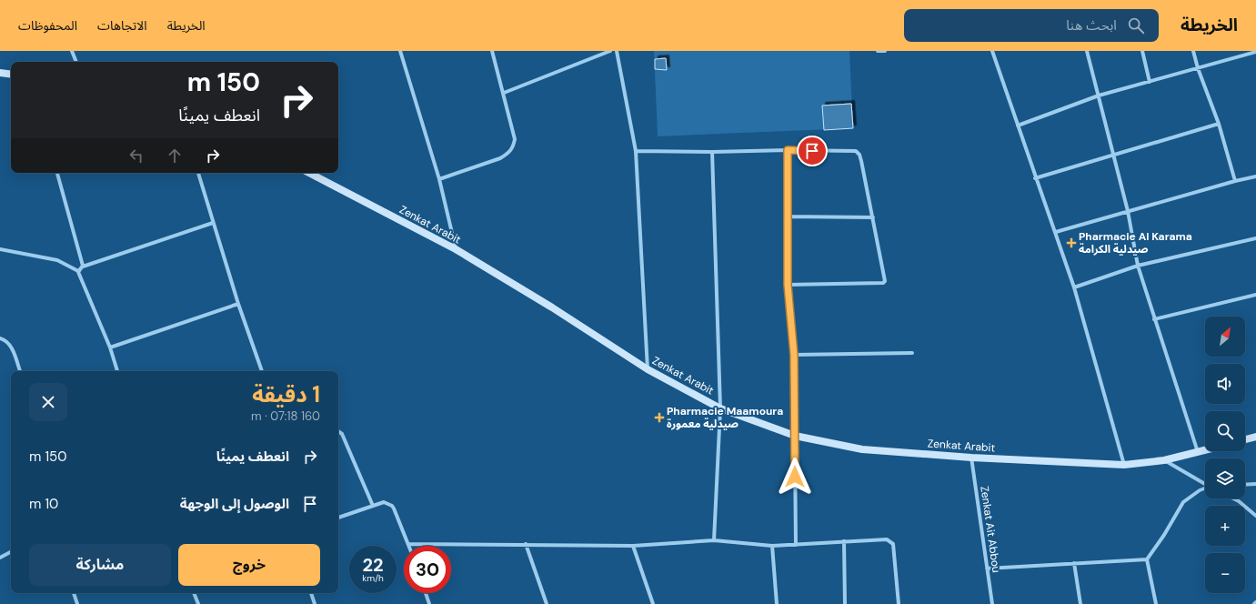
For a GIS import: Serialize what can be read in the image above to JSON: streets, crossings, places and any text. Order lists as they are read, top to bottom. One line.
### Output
{"streets":{"street":["Zenkat Arabit","Zenkat Ait Abbou"]},"crossings":[["Zenkat Arabit","Zenkat Ait Abbou"]],"places":{"health":["Pharmacie Al Karama صيدلية الكرامة","Pharmacie Maamoura صيدلية معمورة"]},"north":"top right","page":{"header":"الخريطة","search":"ابحث هنا","nav":["الخريطة","الاتجاهات","المحفوظات"],"turn":["150 m","انعطف يمينًا"],"map_buttons":["+","−"],"heading":["1 دقيقة","160 m · 07:18"],"list":[{"name":"انعطف يمينًا","value":"150 m"},{"name":"الوصول إلى الوجهة","value":"10 m"}],"buttons":["خروج","مشاركة"],"speed":"22 km/h","limit":"30"}}
